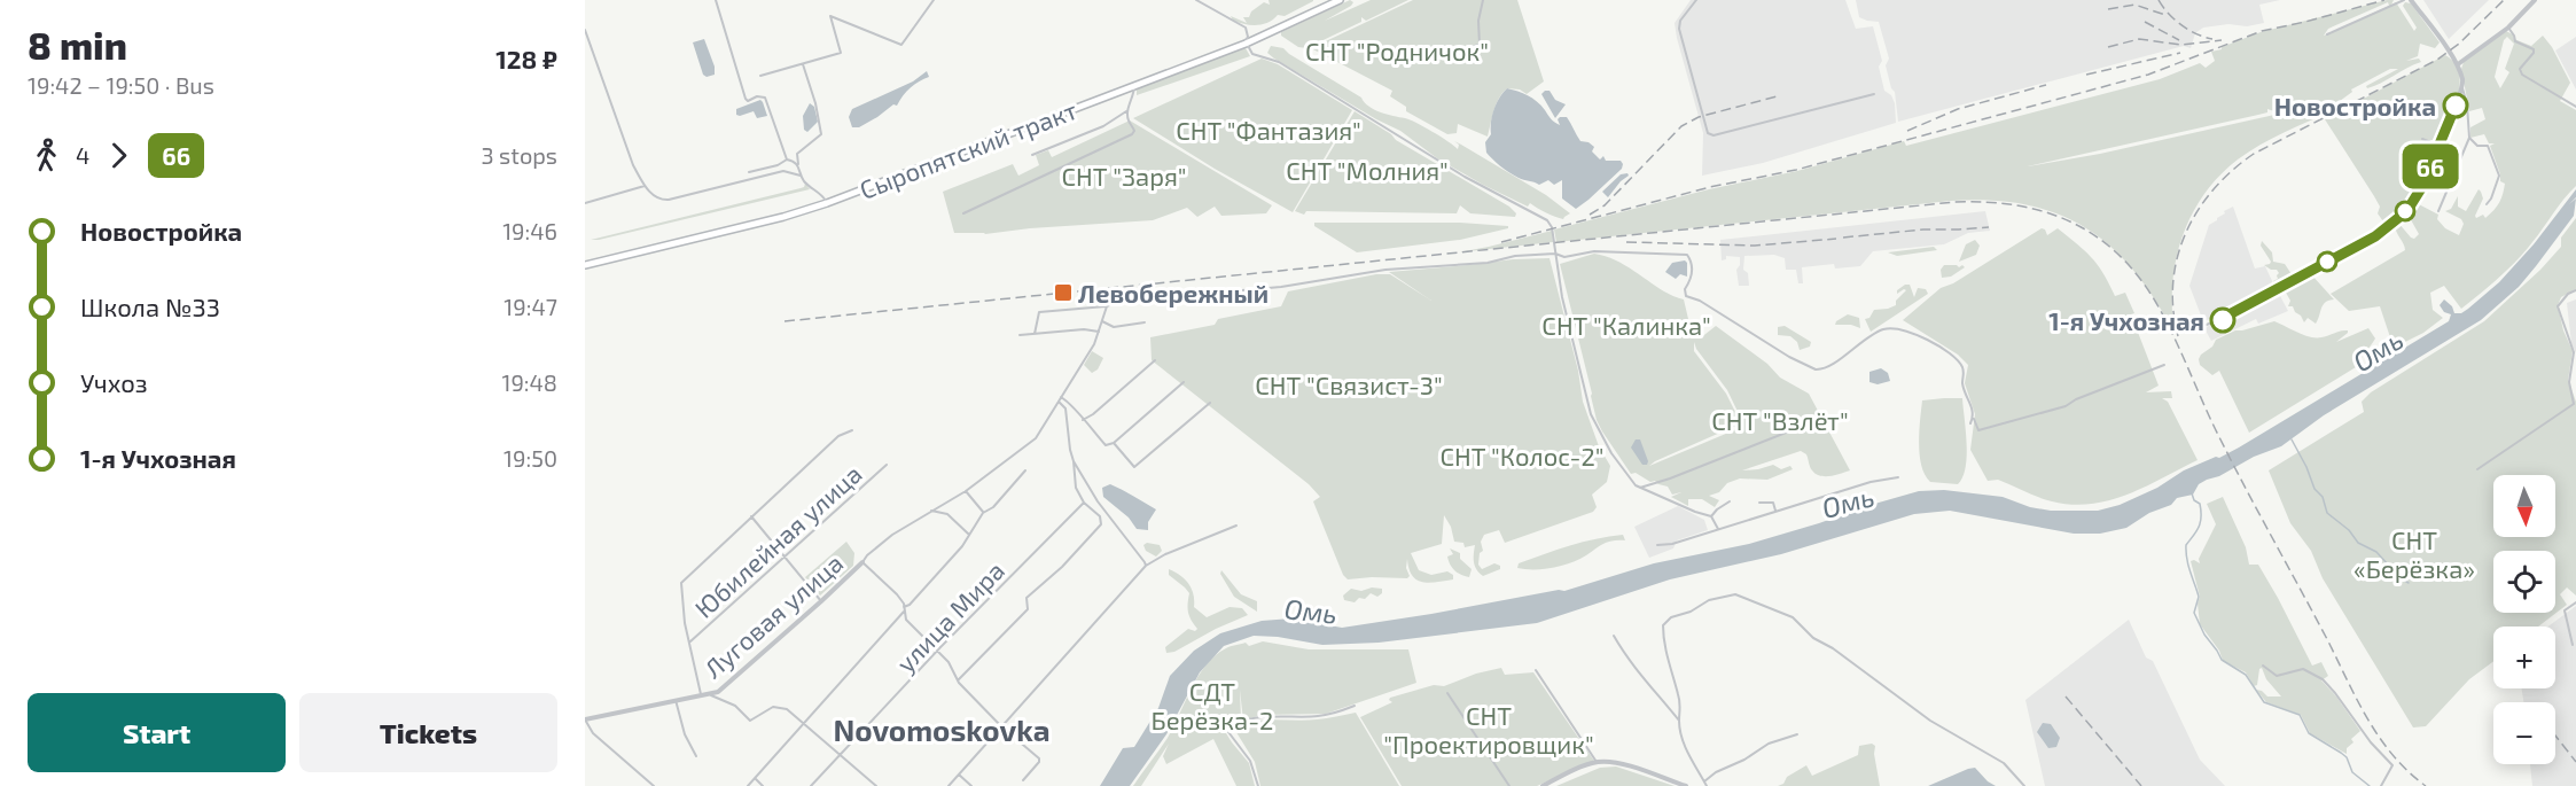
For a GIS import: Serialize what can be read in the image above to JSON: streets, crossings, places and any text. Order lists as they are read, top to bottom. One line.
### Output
{"streets":{"main road":["Сыропятский тракт"],"street":["Юбилейная улица","Луговая улица","улица Мира"]},"districts":["Novomoskovka"],"water":["Омь"],"parks":["СНТ \"Родничок\"","СНТ \"Фантазия\"","СНТ \"Молния\"","СНТ \"Заря\"","СНТ \"Калинка\"","СНТ \"Связист-3\"","СНТ \"Взлёт\"","СНТ \"Колос-2\"","СНТ «Берёзка»","СДТ Берёзка-2","СНТ \"Проектировщик\""],"places":{"other":["Новостройка","1-я Учхозная"],"transit":["Левобережный"]},"lines":["bus line 66"],"north":"bottom","page":{"heading":["8 min","19:42 – 19:50 · Bus","128 ₽"],"on_map":"66","legs":["4","66","3 stops"],"list":[{"name":"Новостройка","value":"19:46"},{"name":"Школа №33","value":"19:47"},{"name":"Учхоз","value":"19:48"},{"name":"1-я Учхозная","value":"19:50"}],"map_buttons":["+","−"],"buttons":["Start","Tickets"]}}
